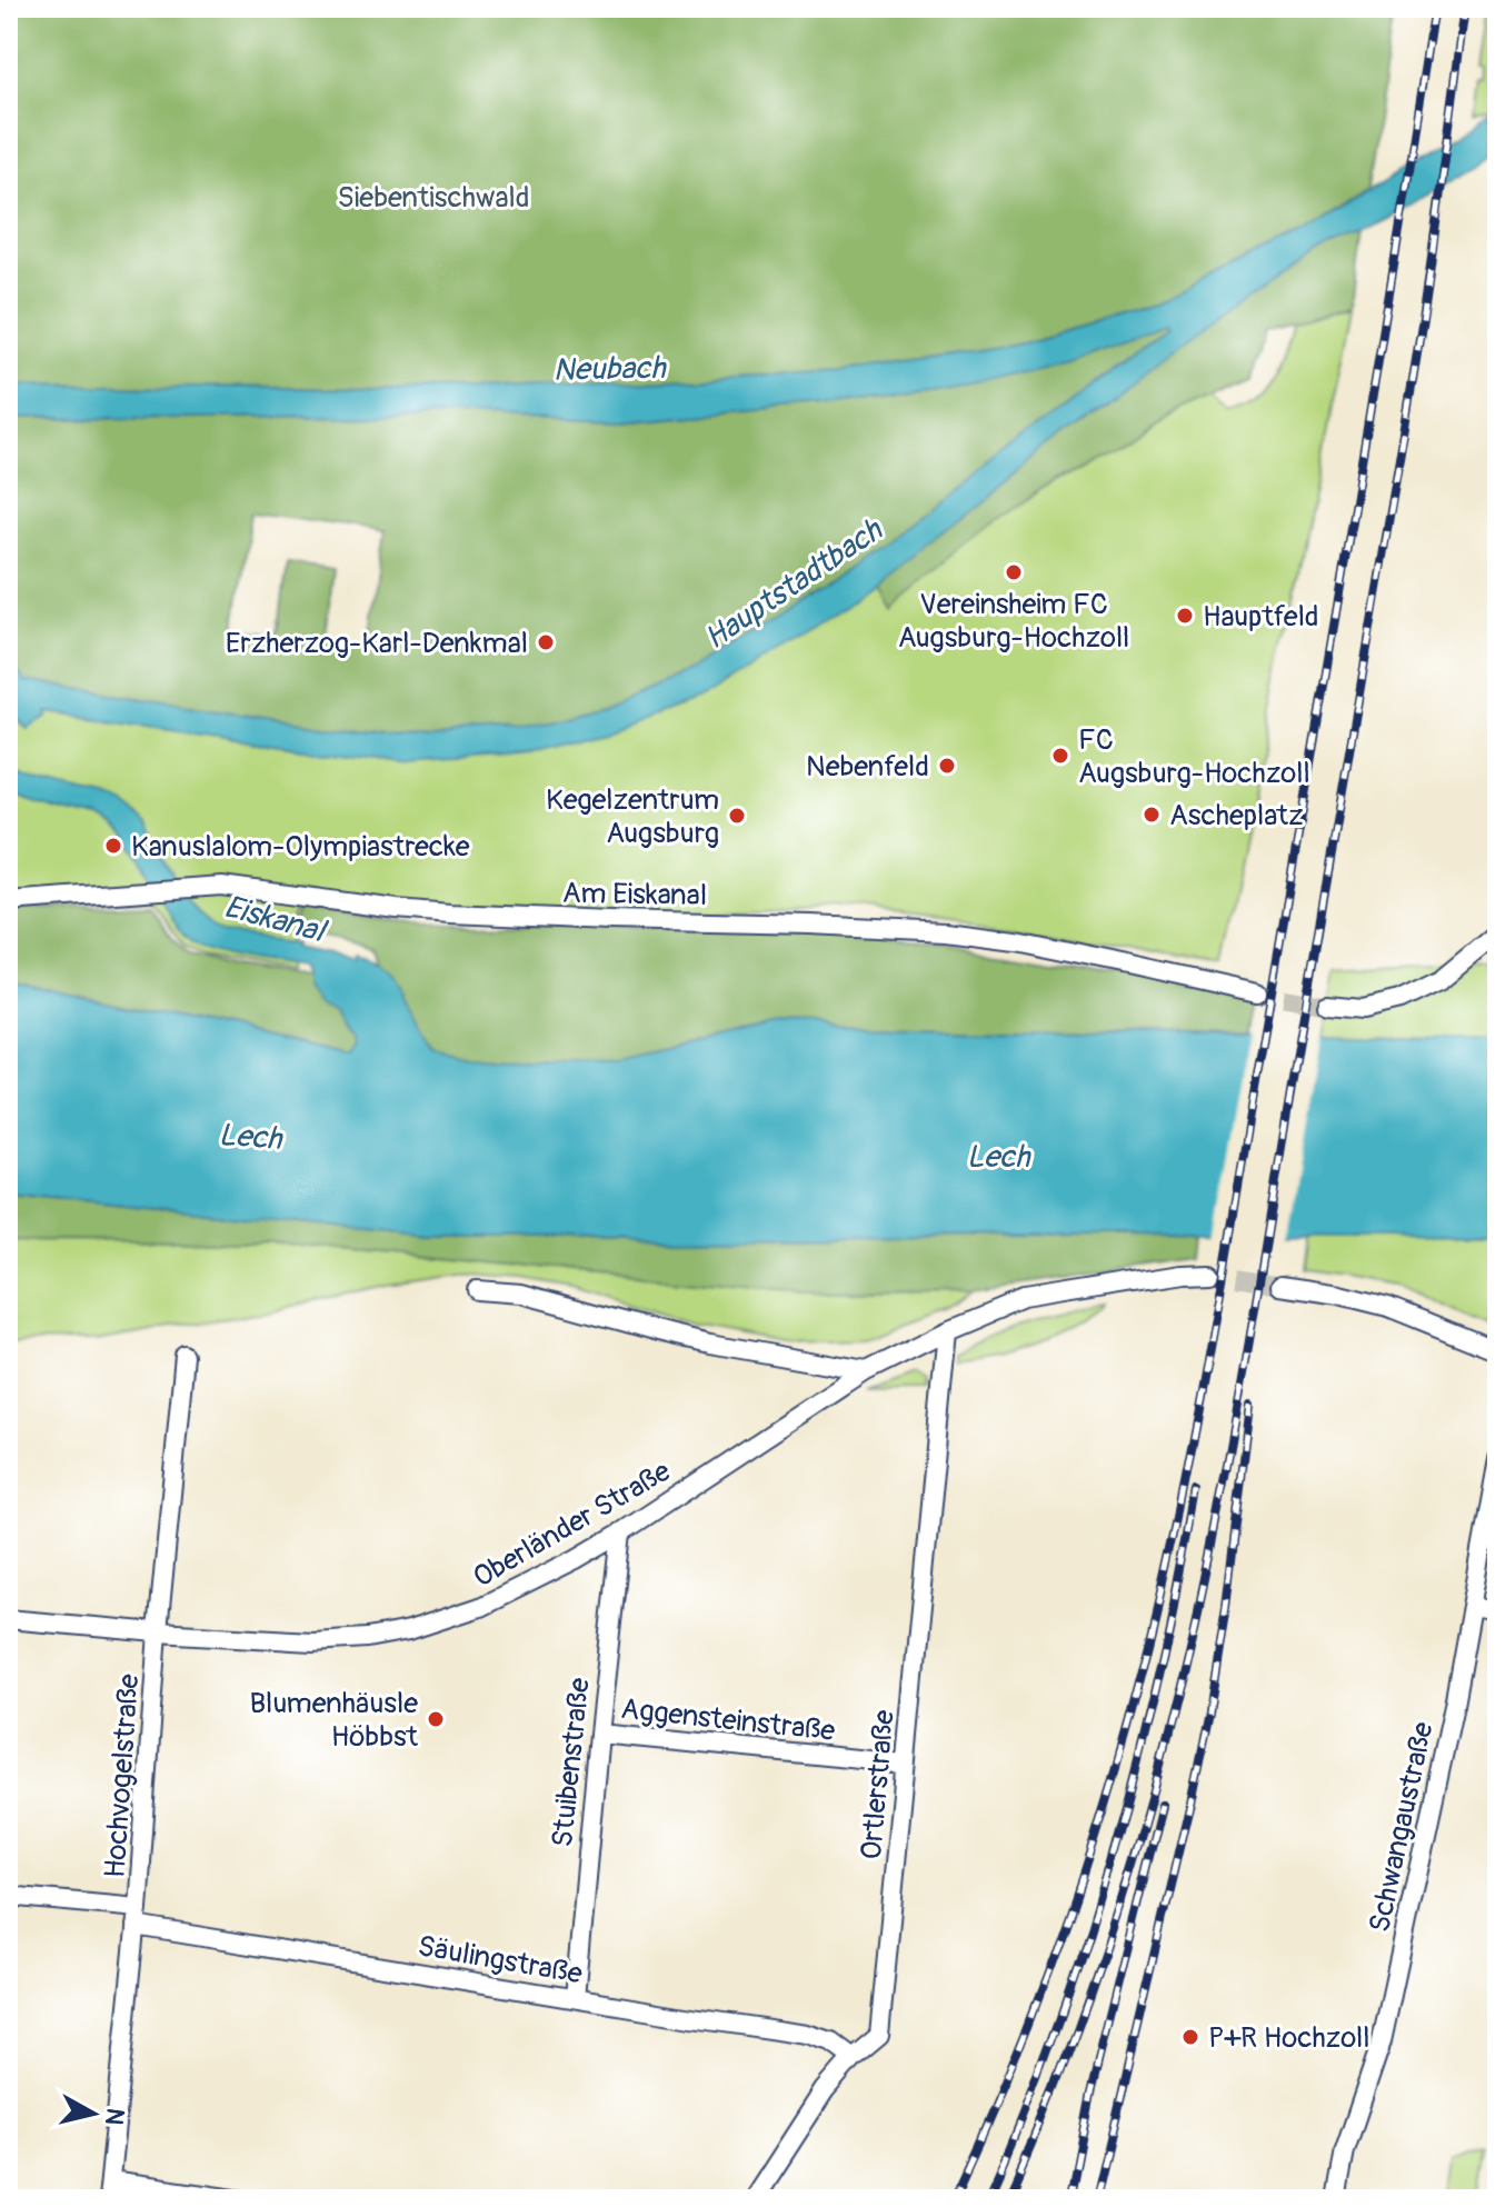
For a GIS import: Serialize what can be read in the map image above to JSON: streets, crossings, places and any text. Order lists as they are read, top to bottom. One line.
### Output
{"streets":{"street":["Am Eiskanal","Oberländer Straße","Aggensteinstraße","Stuibenstraße","Hochvogelstraße","Ortlerstraße","Schwangaustraße","Säulingstraße"]},"crossings":[["Oberländer Straße","Stuibenstraße"],["Oberländer Straße","Hochvogelstraße"],["Oberländer Straße","Ortlerstraße"],["Aggensteinstraße","Stuibenstraße"],["Aggensteinstraße","Ortlerstraße"],["Stuibenstraße","Säulingstraße"],["Hochvogelstraße","Säulingstraße"],["Ortlerstraße","Säulingstraße"]],"water":["Neubach","Hauptstadtbach","Eiskanal","Lech"],"parks":["Siebentischwald"],"places":["Vereinsheim FC Augsburg-Hochzoll","Hauptfeld","Erzherzog-Karl-Denkmal","FC Augsburg-Hochzoll","Nebenfeld","Ascheplatz","Kegelzentrum Augsburg","Kanuslalom-Olympiastrecke","Blumenhäusle Höbbst","P+R Hochzoll"],"north":"right"}
